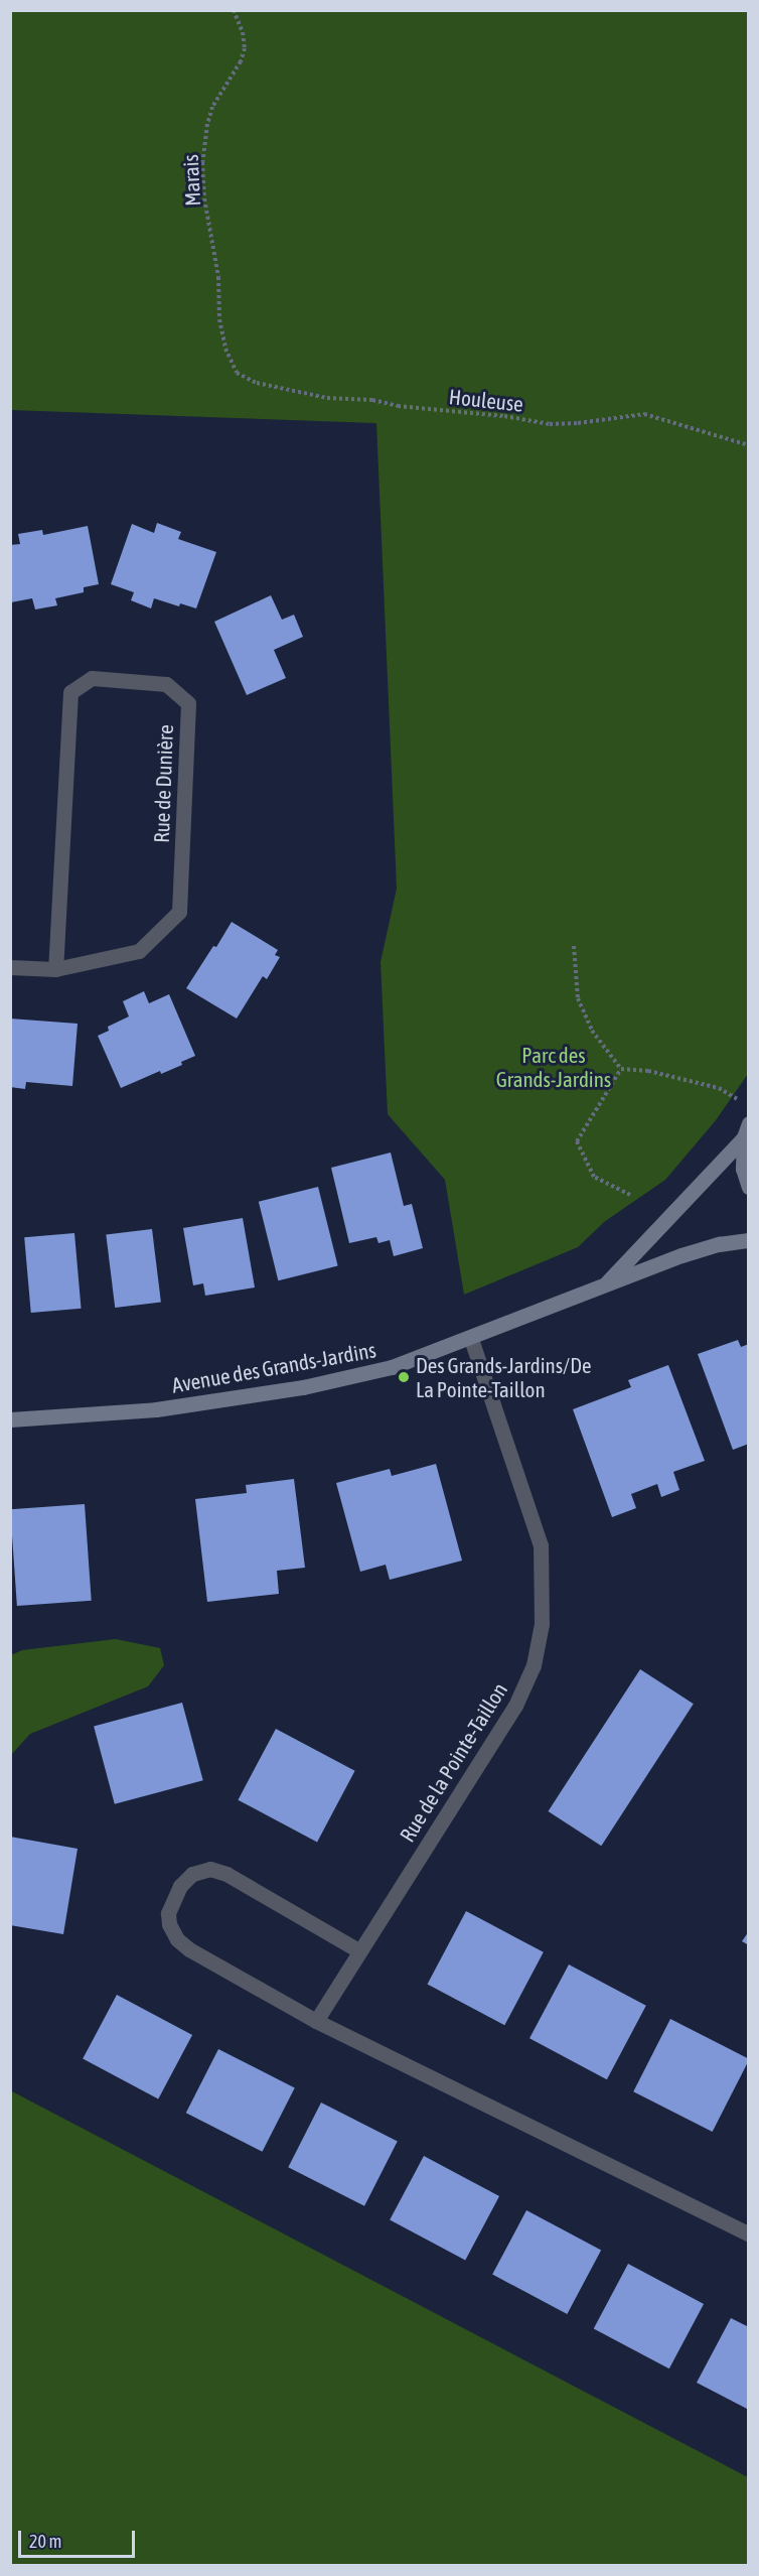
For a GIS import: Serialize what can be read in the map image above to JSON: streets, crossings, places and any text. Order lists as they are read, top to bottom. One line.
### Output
{"streets":{"street":["Rue de Dunière","Avenue des Grands-Jardins","Rue de la Pointe-Taillon"],"path":["Marais","Houleuse"]},"crossings":[["Marais","Houleuse"],["Avenue des Grands-Jardins","Rue de la Pointe-Taillon"]],"parks":["Parc des Grands-Jardins"],"places":["Des Grands-Jardins/De La Pointe-Taillon"],"scale_bar":"20 m"}
